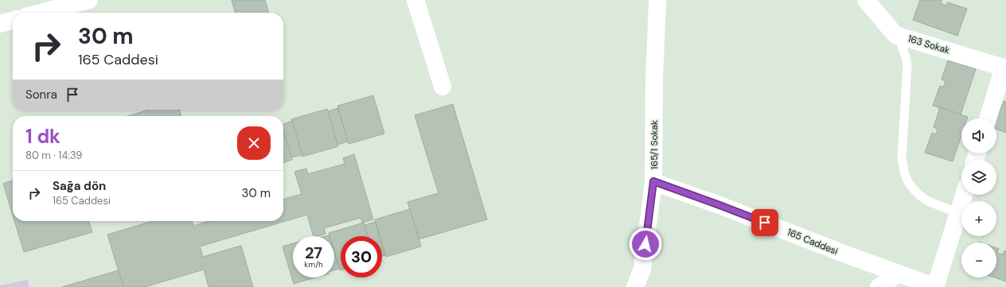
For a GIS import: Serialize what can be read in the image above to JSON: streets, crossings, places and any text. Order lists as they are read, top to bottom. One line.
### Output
{"streets":{"street":["163 Sokak","165/1 Sokak","165 Caddesi"]},"crossings":[["165/1 Sokak","165 Caddesi"]],"page":{"turn":["30 m","165 Caddesi"],"then":"Sonra","heading":["1 dk","80 m · 14:39"],"map_buttons":["+","−"],"list":[{"name":"Sağa dön","note":"165 Caddesi","value":"30 m"}],"speed":"27 km/h","limit":"30"}}
